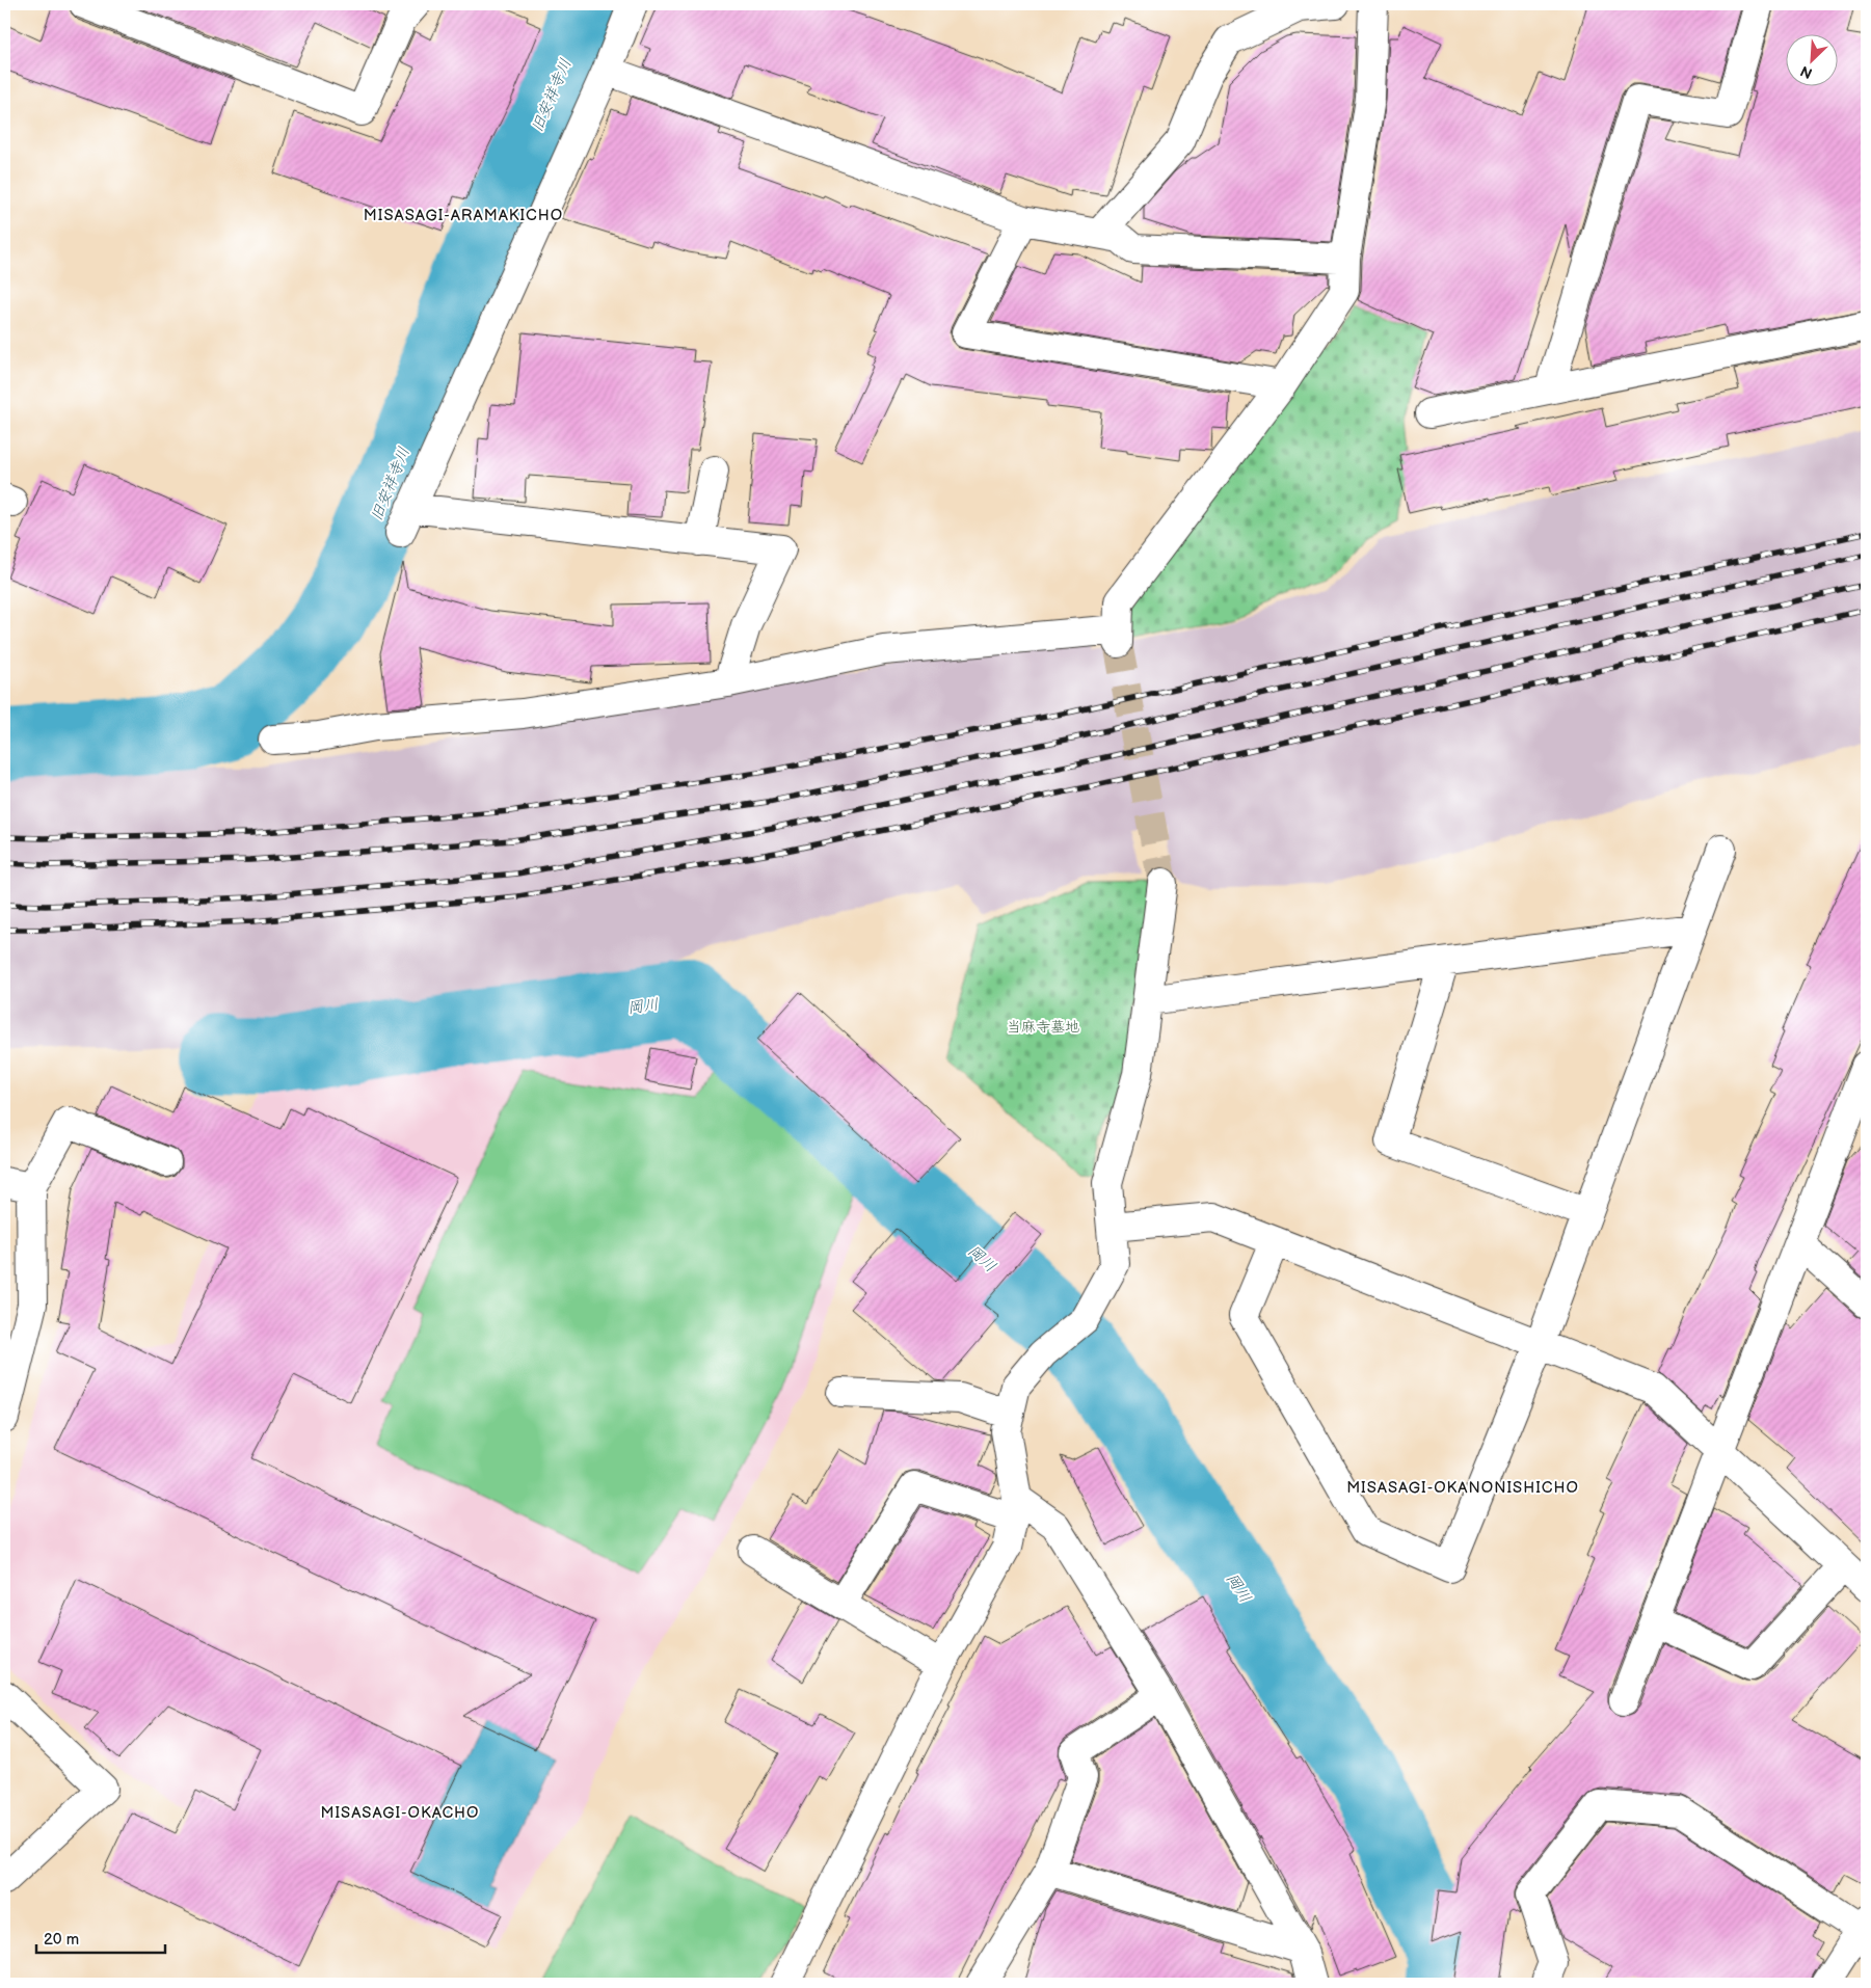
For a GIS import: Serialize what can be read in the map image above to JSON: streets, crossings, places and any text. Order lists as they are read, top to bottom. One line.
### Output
{"districts":["MISASAGI-ARAMAKICHO","MISASAGI-OKANONISHICHO","MISASAGI-OKACHO"],"water":["旧安祥寺川","岡川"],"parks":["当麻寺墓地"],"scale_bar":"20 m","north":"bottom left"}
